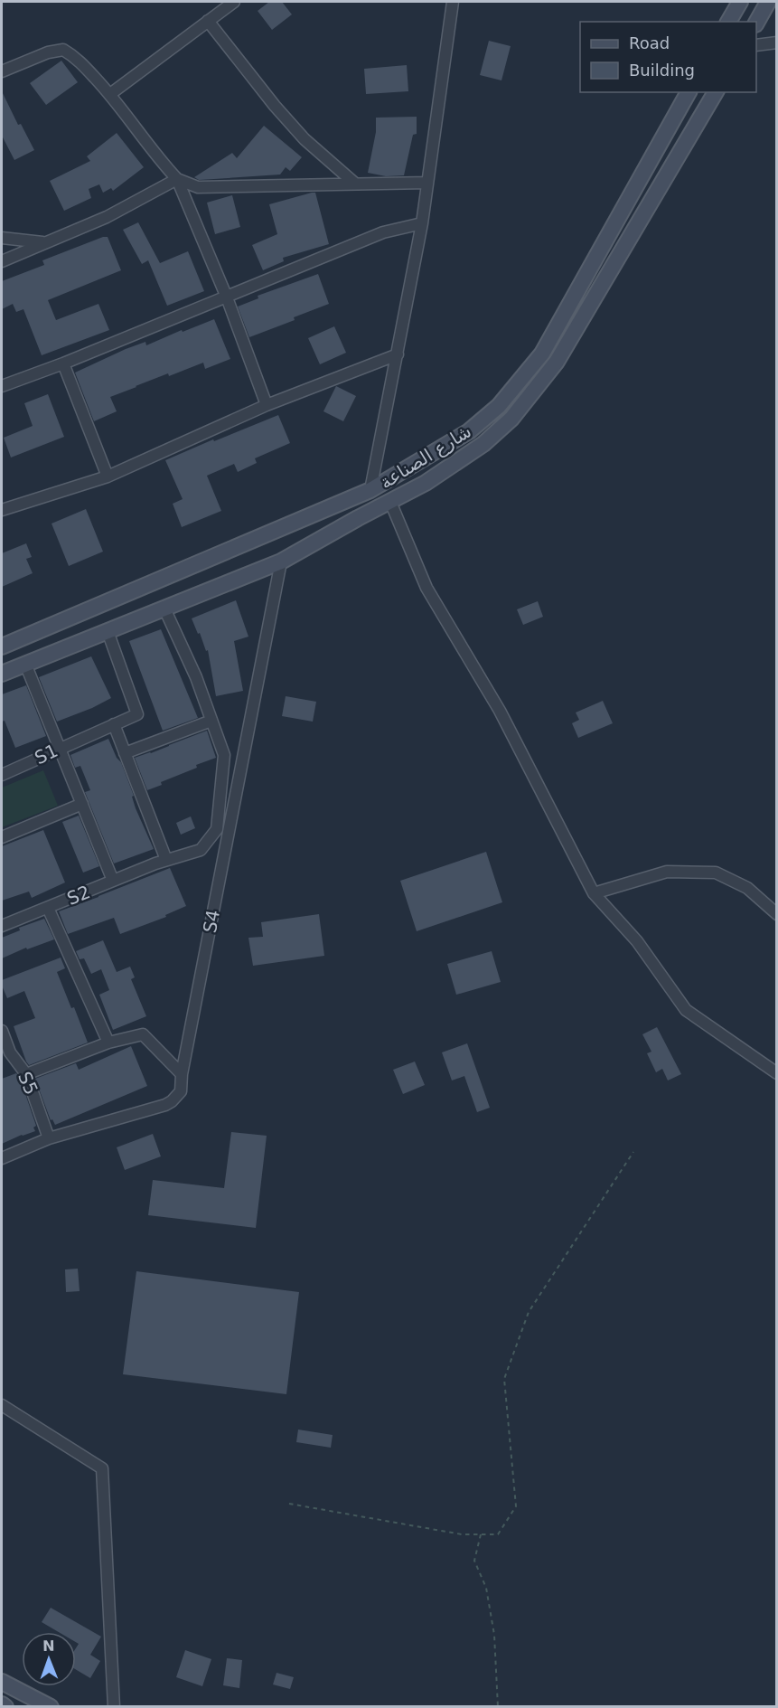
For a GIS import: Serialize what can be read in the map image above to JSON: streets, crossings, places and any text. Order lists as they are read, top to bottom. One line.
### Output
{"streets":{"main road":["شارع الصناعة"],"street":["S1","S2","S4","S5"]},"crossings":[["شارع الصناعة","S1"],["شارع الصناعة","S2"],["شارع الصناعة","S4"],["S4","S5"]],"legend":["Road","Building"],"north":"top"}
